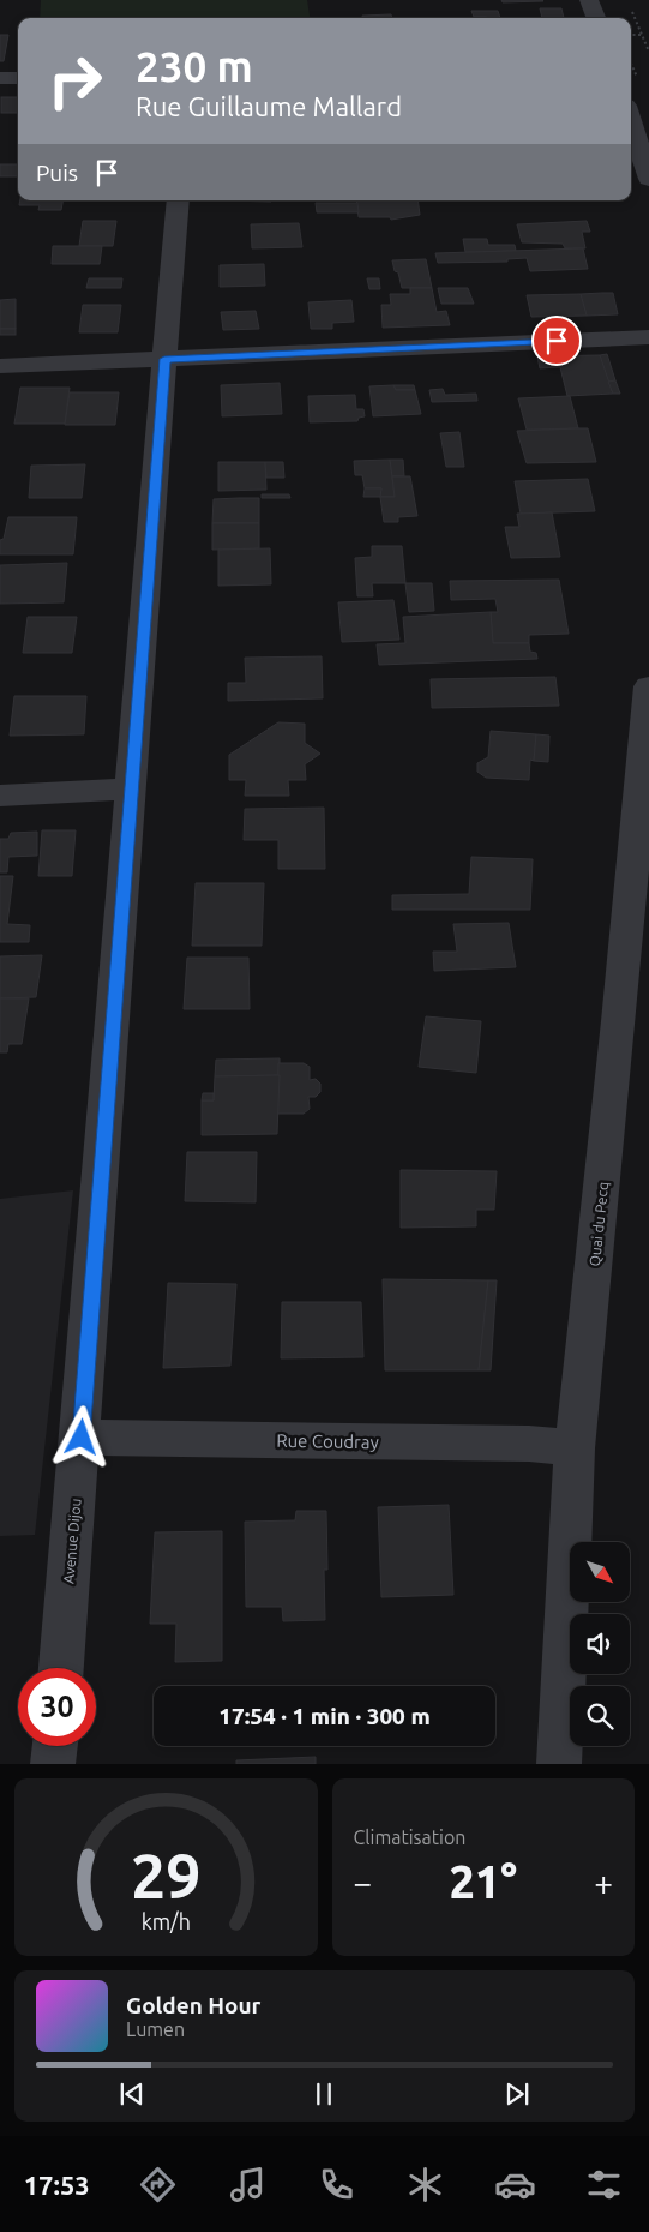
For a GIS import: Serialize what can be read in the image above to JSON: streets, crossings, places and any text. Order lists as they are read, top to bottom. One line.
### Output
{"streets":{"street":["Quai du Pecq","Rue Coudray","Avenue Dijou"]},"crossings":[["Quai du Pecq","Rue Coudray"],["Rue Coudray","Avenue Dijou"]],"north":"bottom right","page":{"turn":["230 m","Rue Guillaume Mallard"],"then":"Puis","limit":"30","trip":"17:54 · 1 min · 300 m","tile":"Climatisation","heat":["−","21°","+"],"song":["Golden Hour","Lumen"],"tabs":"17:53","gauge":["29","km/h"]}}
